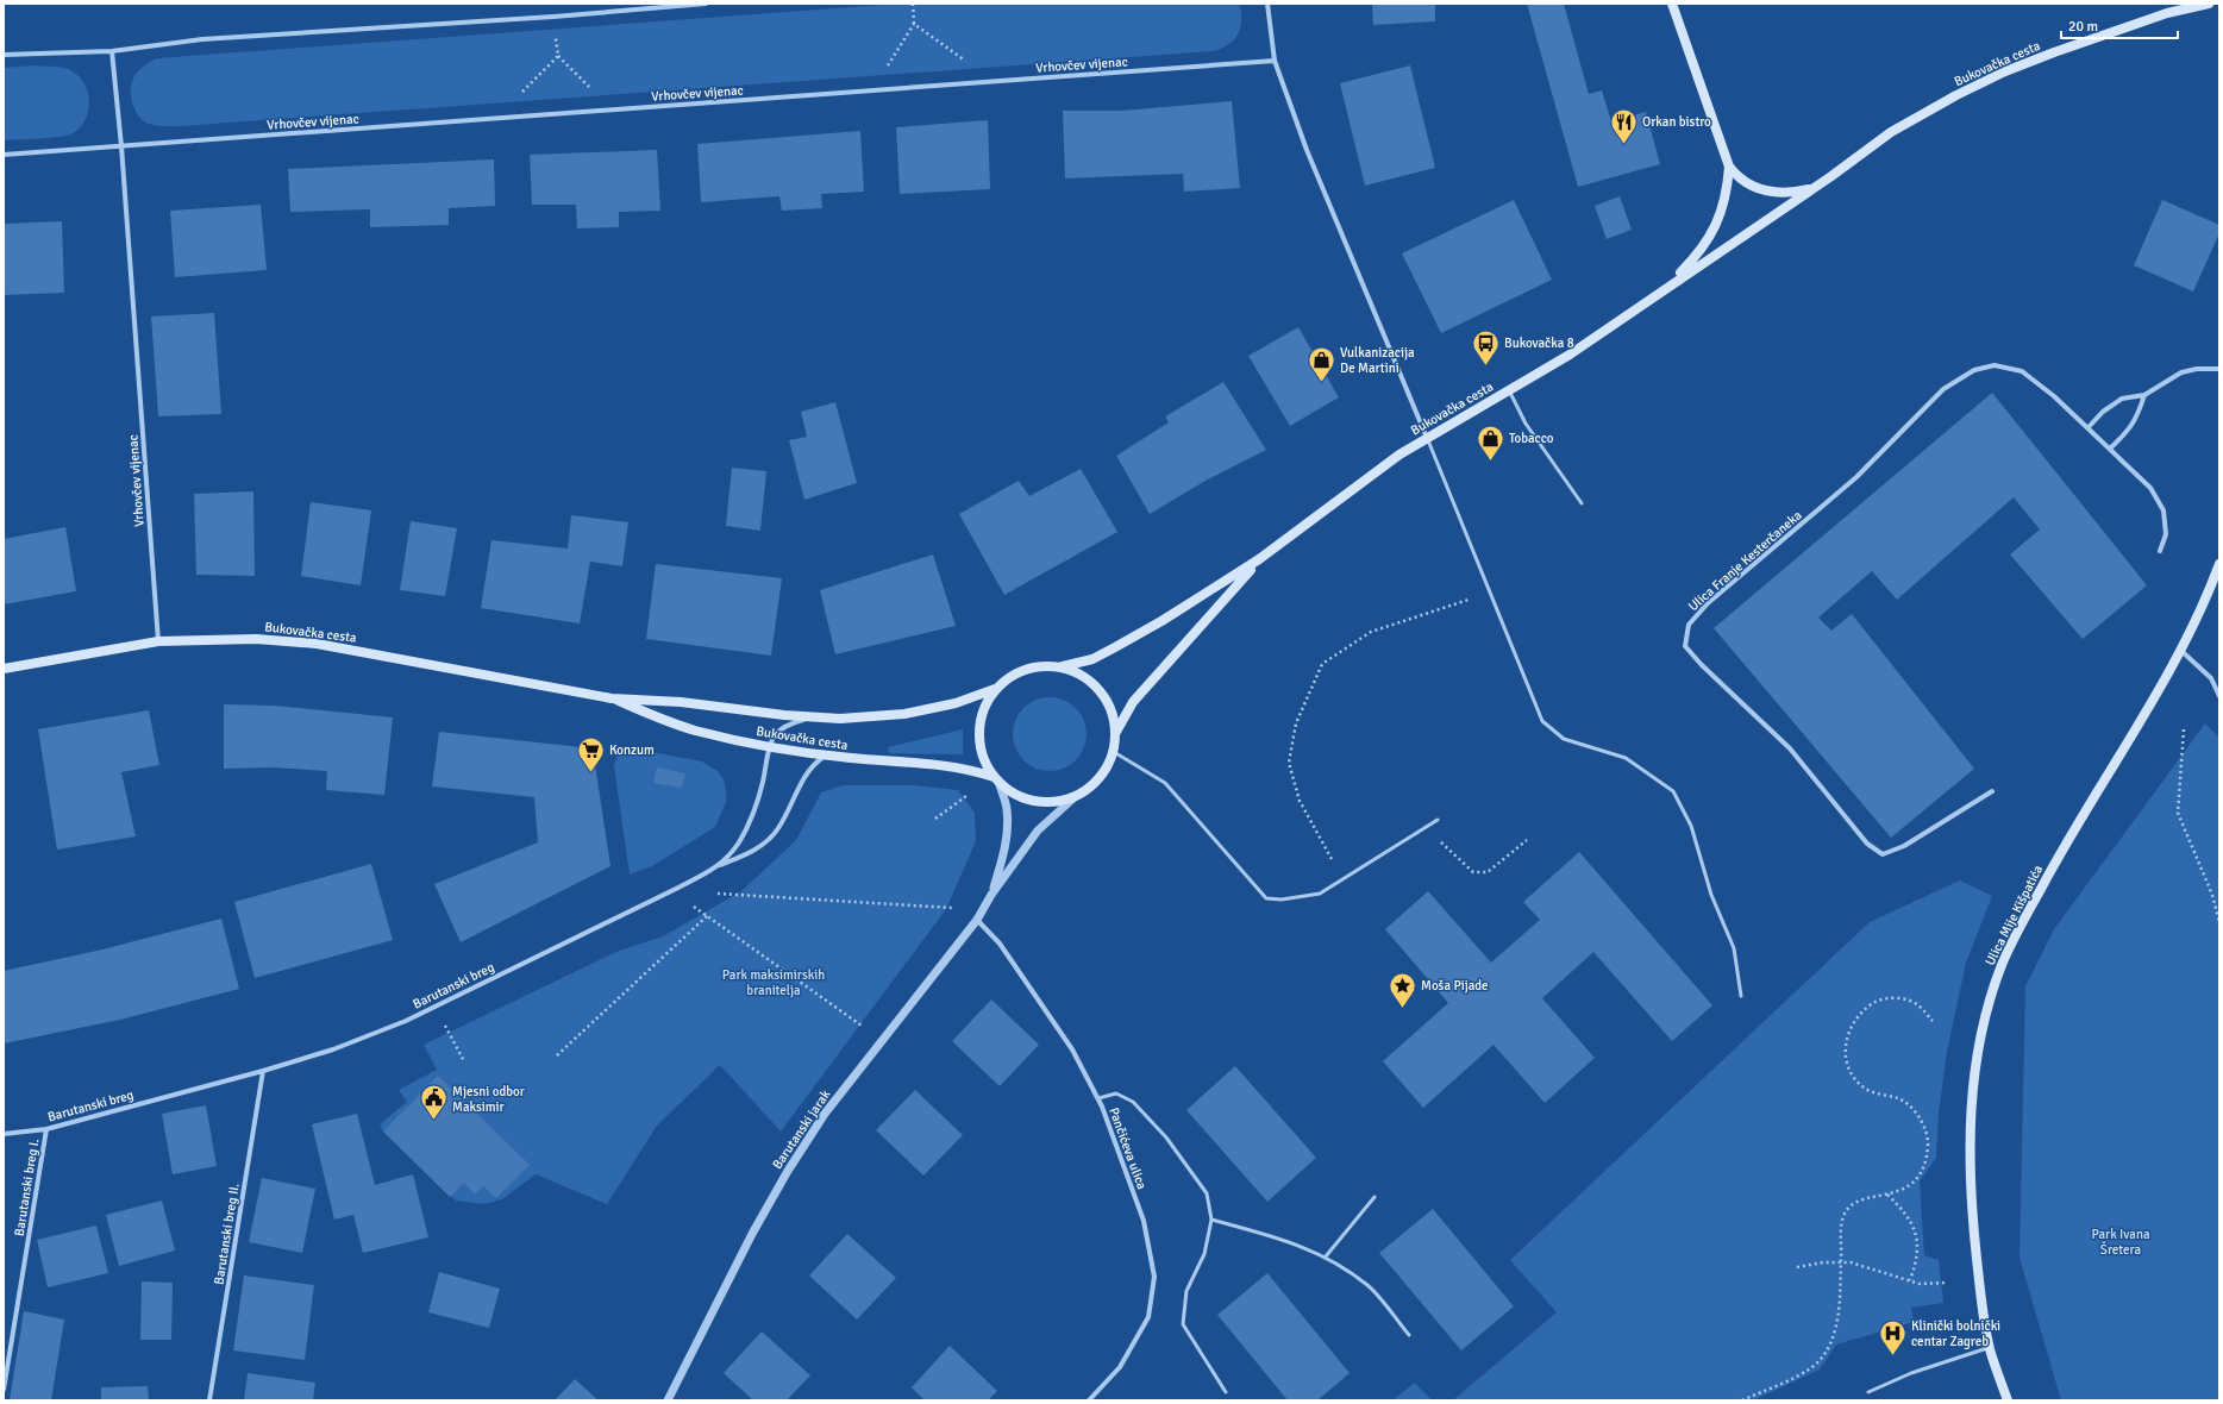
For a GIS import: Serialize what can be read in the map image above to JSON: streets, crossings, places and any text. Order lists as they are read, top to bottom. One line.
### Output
{"streets":{"main road":["Bukovačka cesta","Ulica Mije Kišpatića"],"street":["Vrhovčev vijenac","Ulica Franje Kesterčaneka","Barutanski breg","Barutanski jarak","Pančićeva ulica","Barutanski breg I.","Barutanski breg II."]},"crossings":[["Bukovačka cesta","Vrhovčev vijenac"],["Bukovačka cesta","Barutanski breg"],["Bukovačka cesta","Barutanski jarak"],["Barutanski breg","Barutanski breg I."],["Barutanski breg","Barutanski breg II."],["Barutanski jarak","Pančićeva ulica"]],"parks":["Park maksimirskih branitelja","Park Ivana Šretera"],"places":{"restaurant":["Orkan bistro"],"bus stop":["Bukovačka 8"],"shop":["Vulkanizacija De Martini","Tobacco"],"supermarket":["Konzum"],"place":["Moša Pijade"],"public building":["Mjesni odbor Maksimir"],"hospital":["Klinički bolnički centar Zagreb"]},"scale_bar":"20 m"}
